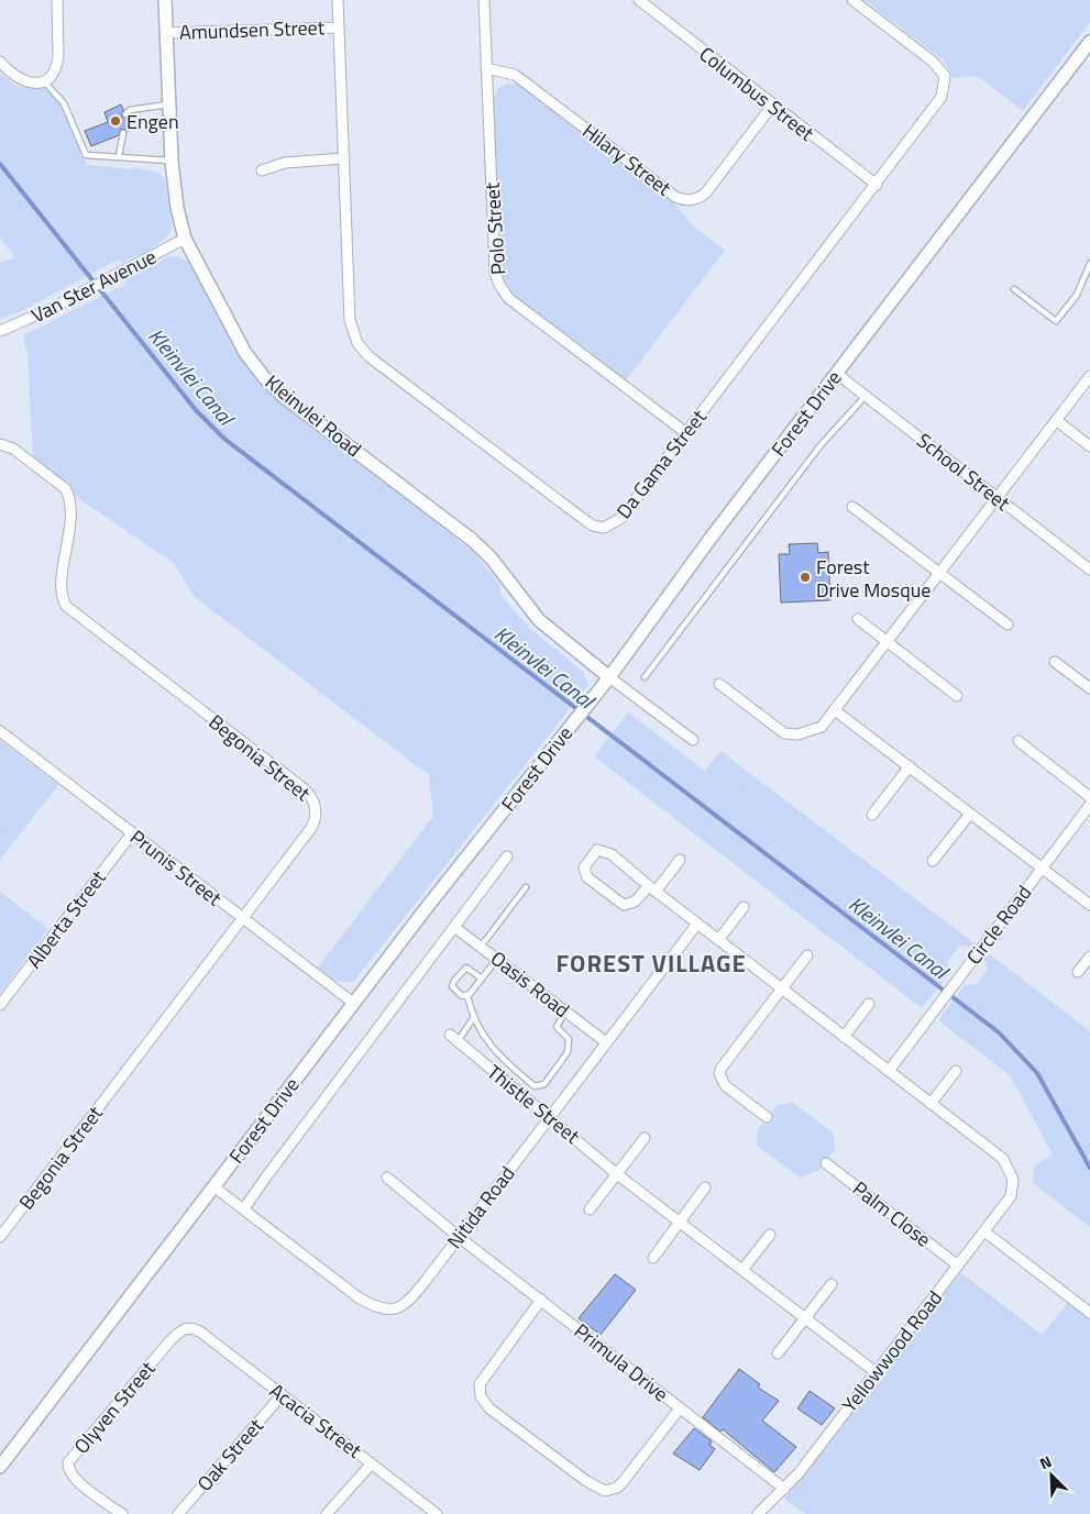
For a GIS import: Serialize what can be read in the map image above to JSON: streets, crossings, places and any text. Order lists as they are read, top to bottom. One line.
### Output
{"streets":{"street":["Amundsen Street","Columbus Street","Hilary Street","Polo Street","Van Ster Avenue","Forest Drive","Kleinvlei Road","Da Gama Street","School Street","Begonia Street","Prunis Street","Alberta Street","Circle Road","Oasis Road","Thistle Street","Nitida Road","Palm Close","Yellowwood Road","Primula Drive","Olyven Street","Acacia Street","Oak Street"]},"crossings":[["Amundsen Street","Kleinvlei Road"],["Amundsen Street","Da Gama Street"],["Columbus Street","Hilary Street"],["Columbus Street","Da Gama Street"],["Hilary Street","Polo Street"],["Polo Street","Da Gama Street"],["Van Ster Avenue","Kleinvlei Road"],["Forest Drive","Kleinvlei Road"],["Forest Drive","School Street"],["Forest Drive","Prunis Street"],["Forest Drive","Oasis Road"],["Forest Drive","Nitida Road"],["Begonia Street","Prunis Street"],["Prunis Street","Alberta Street"],["Oasis Road","Nitida Road"],["Thistle Street","Nitida Road"],["Thistle Street","Yellowwood Road"],["Nitida Road","Primula Drive"],["Palm Close","Yellowwood Road"],["Yellowwood Road","Primula Drive"],["Olyven Street","Acacia Street"],["Acacia Street","Oak Street"]],"districts":["FOREST VILLAGE"],"water":["Kleinvlei Canal"],"places":["Engen","Forest Drive Mosque"],"north":"top left"}
